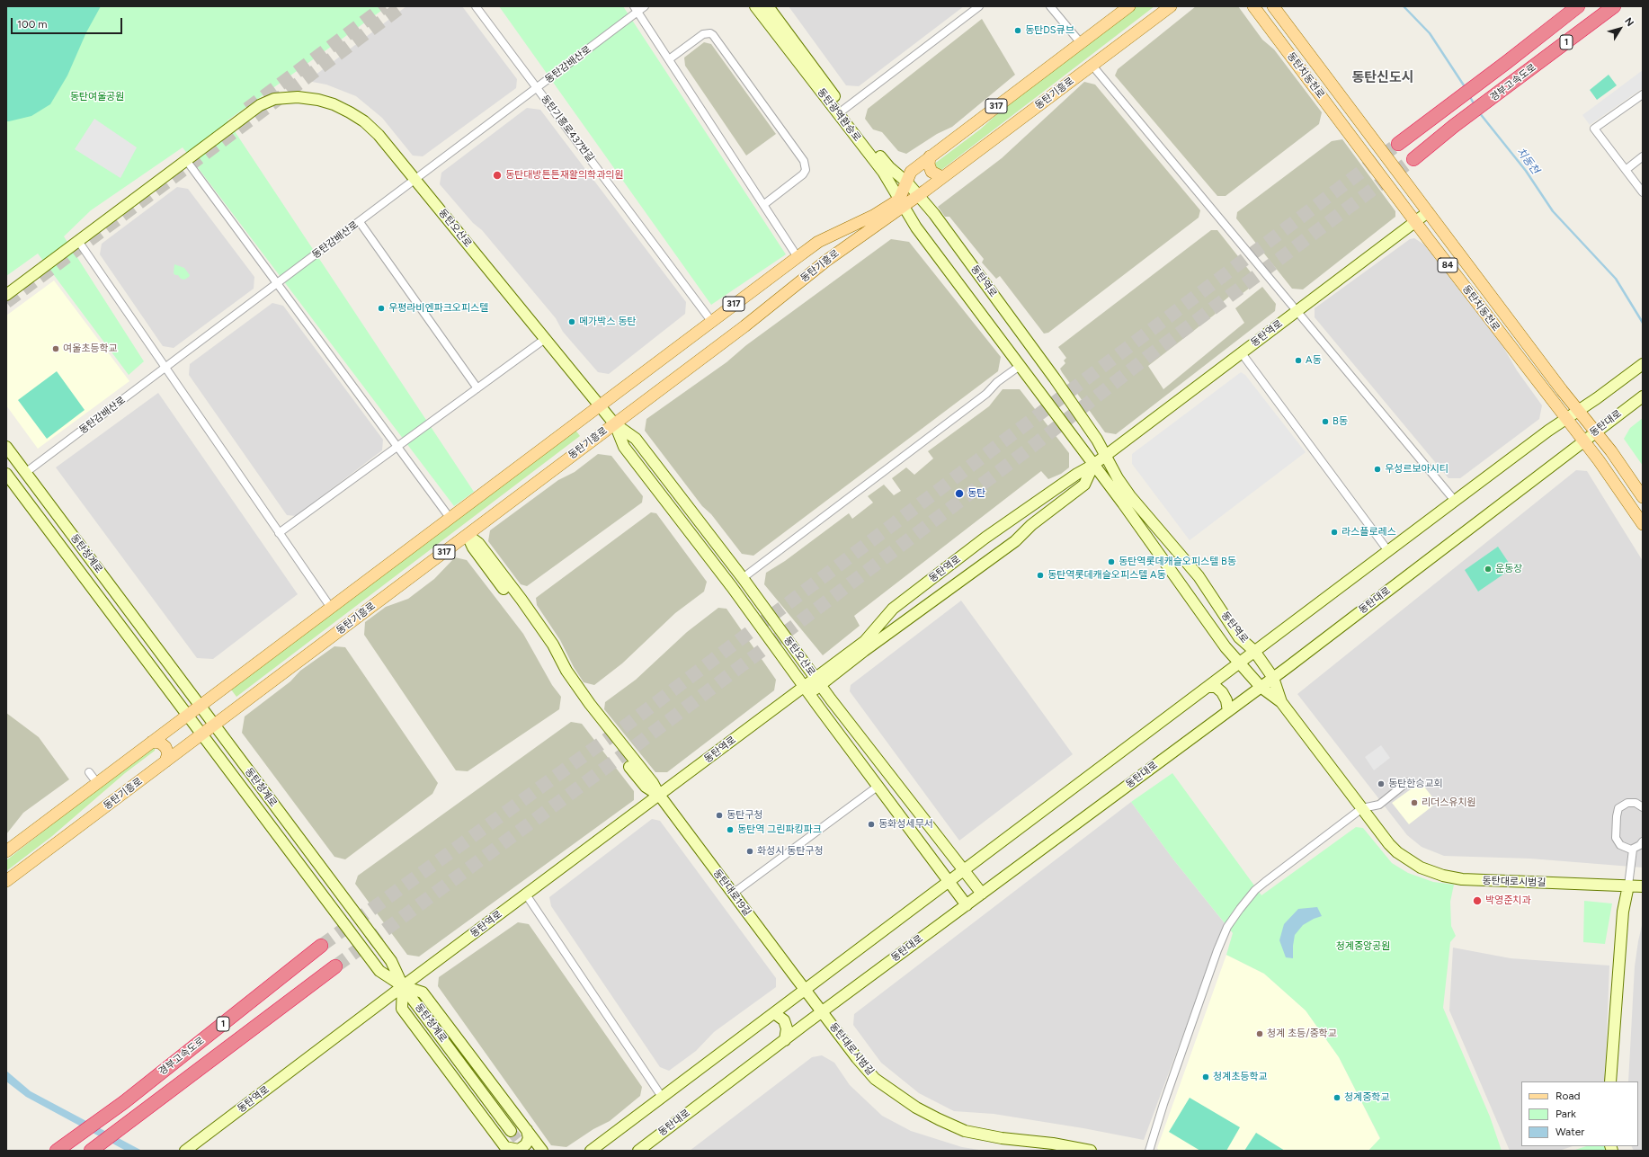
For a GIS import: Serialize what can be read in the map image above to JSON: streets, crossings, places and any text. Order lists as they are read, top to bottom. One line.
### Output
{"streets":{"highway":["1","경부고속도로"],"main road":["동탄치동천로","동탄기흥로","317","84"],"street":["동탄감배산로","동탄광역환승로","동탄기흥로437번길","동탄오산로","동탄역로","동탄대로","동탄청계로","동탄대로시범길","동탄대로19길"]},"crossings":[["동탄감배산로","동탄기흥로437번길"],["동탄감배산로","동탄오산로"],["동탄감배산로","동탄청계로"],["동탄치동천로","동탄역로"],["동탄치동천로","동탄대로"],["동탄기흥로","동탄광역환승로"],["동탄기흥로","동탄기흥로437번길"],["동탄기흥로","동탄오산로"],["동탄기흥로","동탄청계로"],["동탄기흥로","동탄대로19길"],["동탄광역환승로","동탄역로"],["동탄오산로","동탄역로"],["동탄오산로","동탄대로"],["동탄역로","동탄대로"],["동탄역로","동탄청계로"],["동탄역로","동탄대로시범길"],["동탄역로","동탄대로19길"],["동탄대로","동탄대로시범길"],["동탄대로시범길","동탄대로19길"]],"districts":["동탄신도시"],"water":["치동천"],"parks":["동탄여울공원","청계중앙공원"],"places":["동탄DS큐브","동탄대방튼튼재활의학과의원","우평라비엔파크오피스텔","메가박스 동탄","여울초등학교","A동","B동","우성르보아시티","동탄","라스플로레스","동탄역롯데캐슬오피스텔 B동","운동장","동탄역롯데캐슬오피스텔 A동","동탄한승교회","리더스유치원","동탄구청","동화성세무서","동탄역 그린파킹파크","화성시 동탄구청","박영준치과","청계 초등/중학교","청계초등학교","청계중학교"],"legend":["Road","Park","Water"],"scale_bar":"100 m","north":"top right"}
